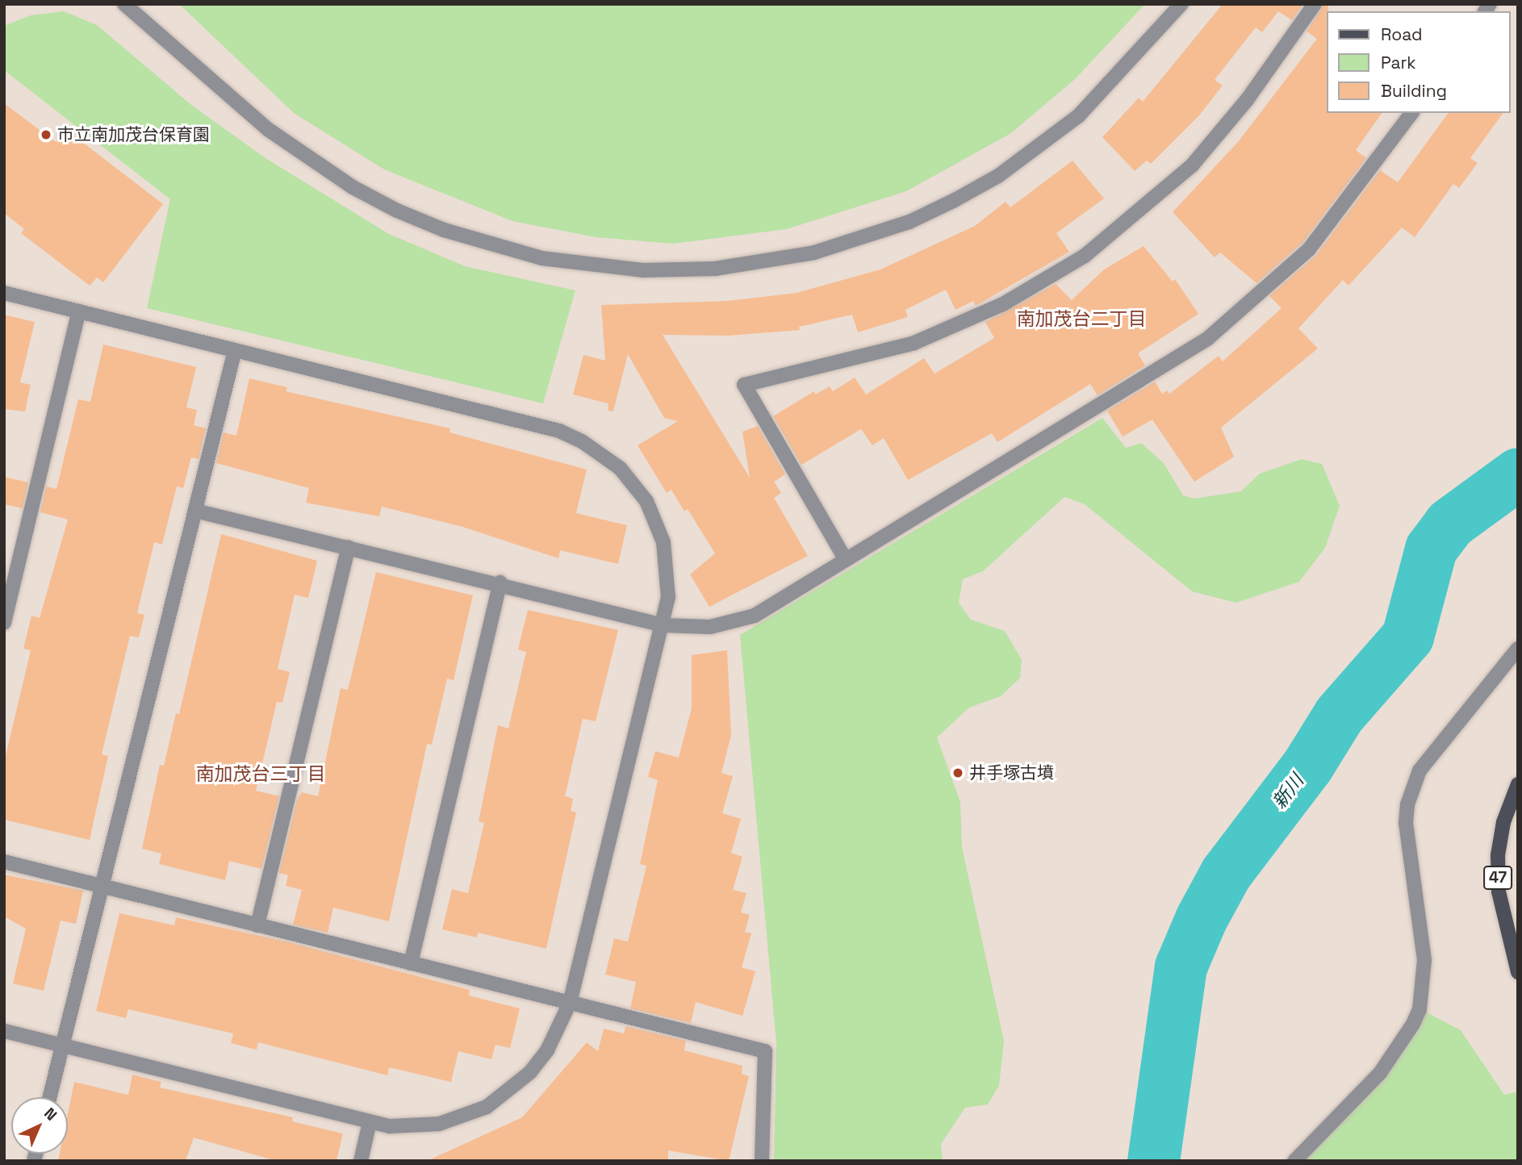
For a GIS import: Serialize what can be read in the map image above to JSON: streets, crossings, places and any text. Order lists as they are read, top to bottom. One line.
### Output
{"streets":{"main road":["47"]},"districts":["南加茂台二丁目","南加茂台三丁目"],"water":["新川"],"places":["市立南加茂台保育園","井手塚古墳"],"legend":["Road","Park","Building"],"north":"top right"}
